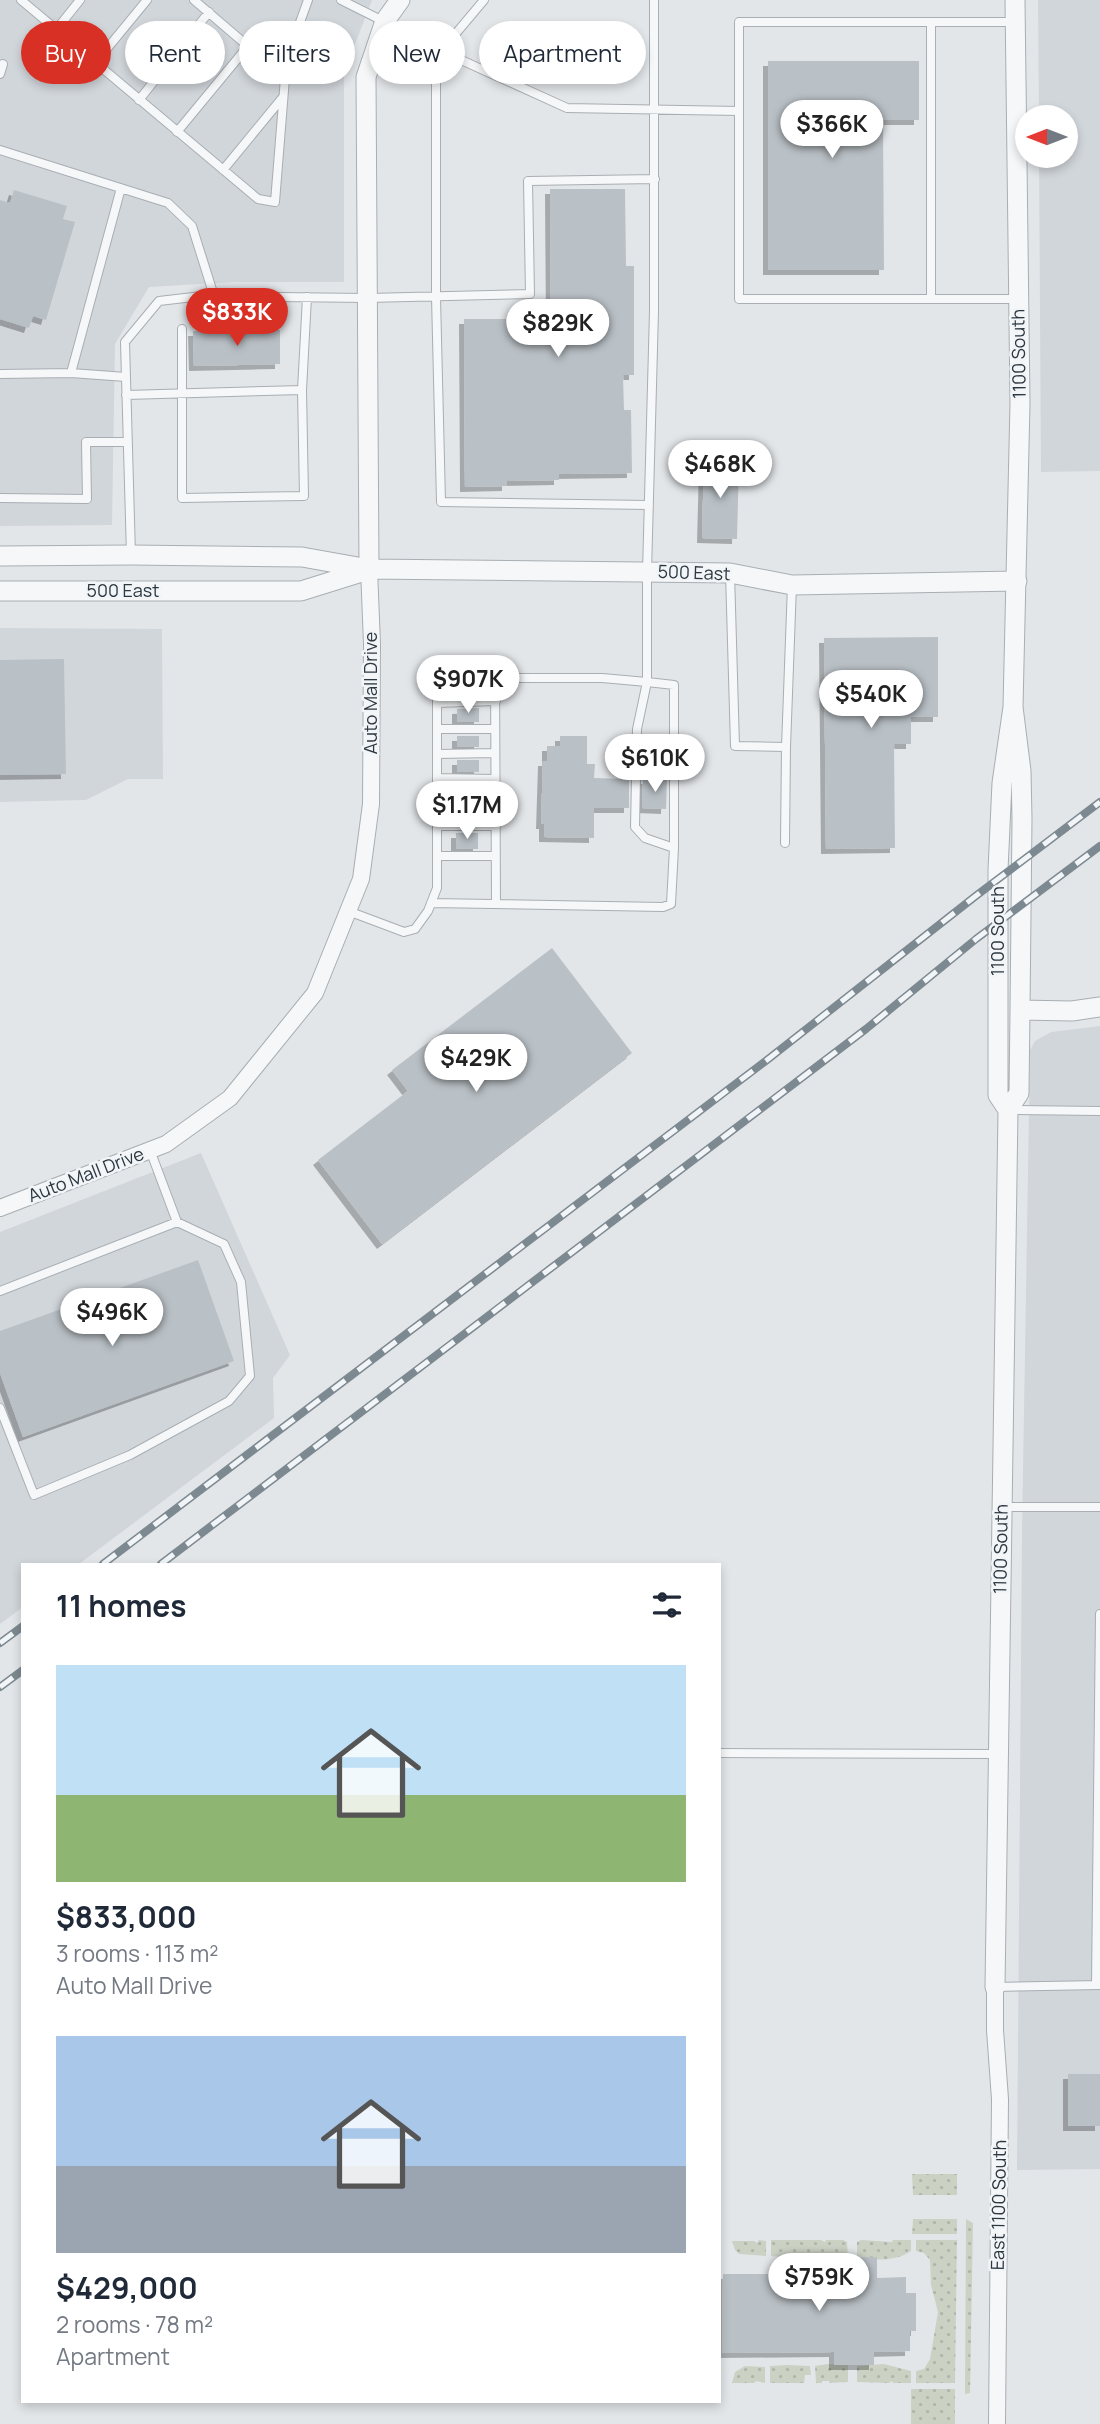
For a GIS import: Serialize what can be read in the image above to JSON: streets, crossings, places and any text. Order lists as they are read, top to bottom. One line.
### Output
{"streets":{"street":["1100 South","500 East","Auto Mall Drive","East 1100 South"]},"crossings":[["1100 South","500 East"],["1100 South","East 1100 South"],["500 East","Auto Mall Drive"]],"north":"left","page":{"chip":["Buy","Rent","Filters","New","Apartment"],"price":["$366K","$833K","$829K","$468K","$907K","$540K","$610K","$1.17M","$429K","$496K","$759K"],"heading":"11 homes","list":[{"name":"$833,000","note":"3 rooms · 113 m² · Auto Mall Drive"},{"name":"$429,000","note":"2 rooms · 78 m² · Apartment"}]}}
